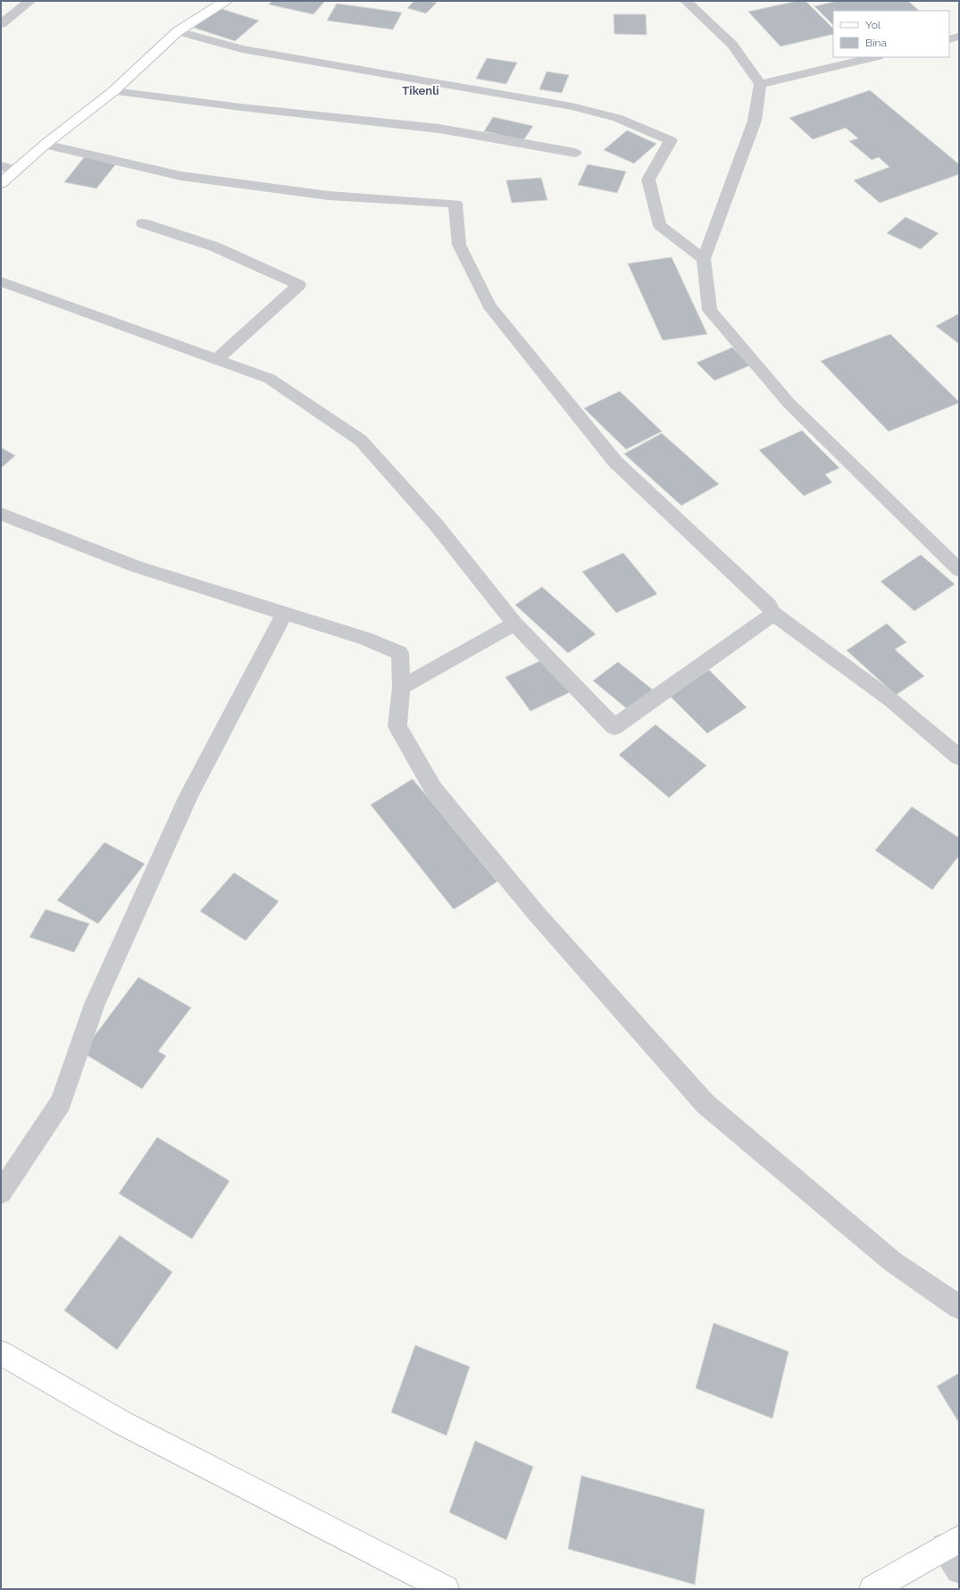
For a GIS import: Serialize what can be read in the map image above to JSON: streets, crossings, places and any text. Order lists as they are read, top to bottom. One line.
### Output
{"districts":["Tikenli"],"legend":["Yol","Bina"]}
